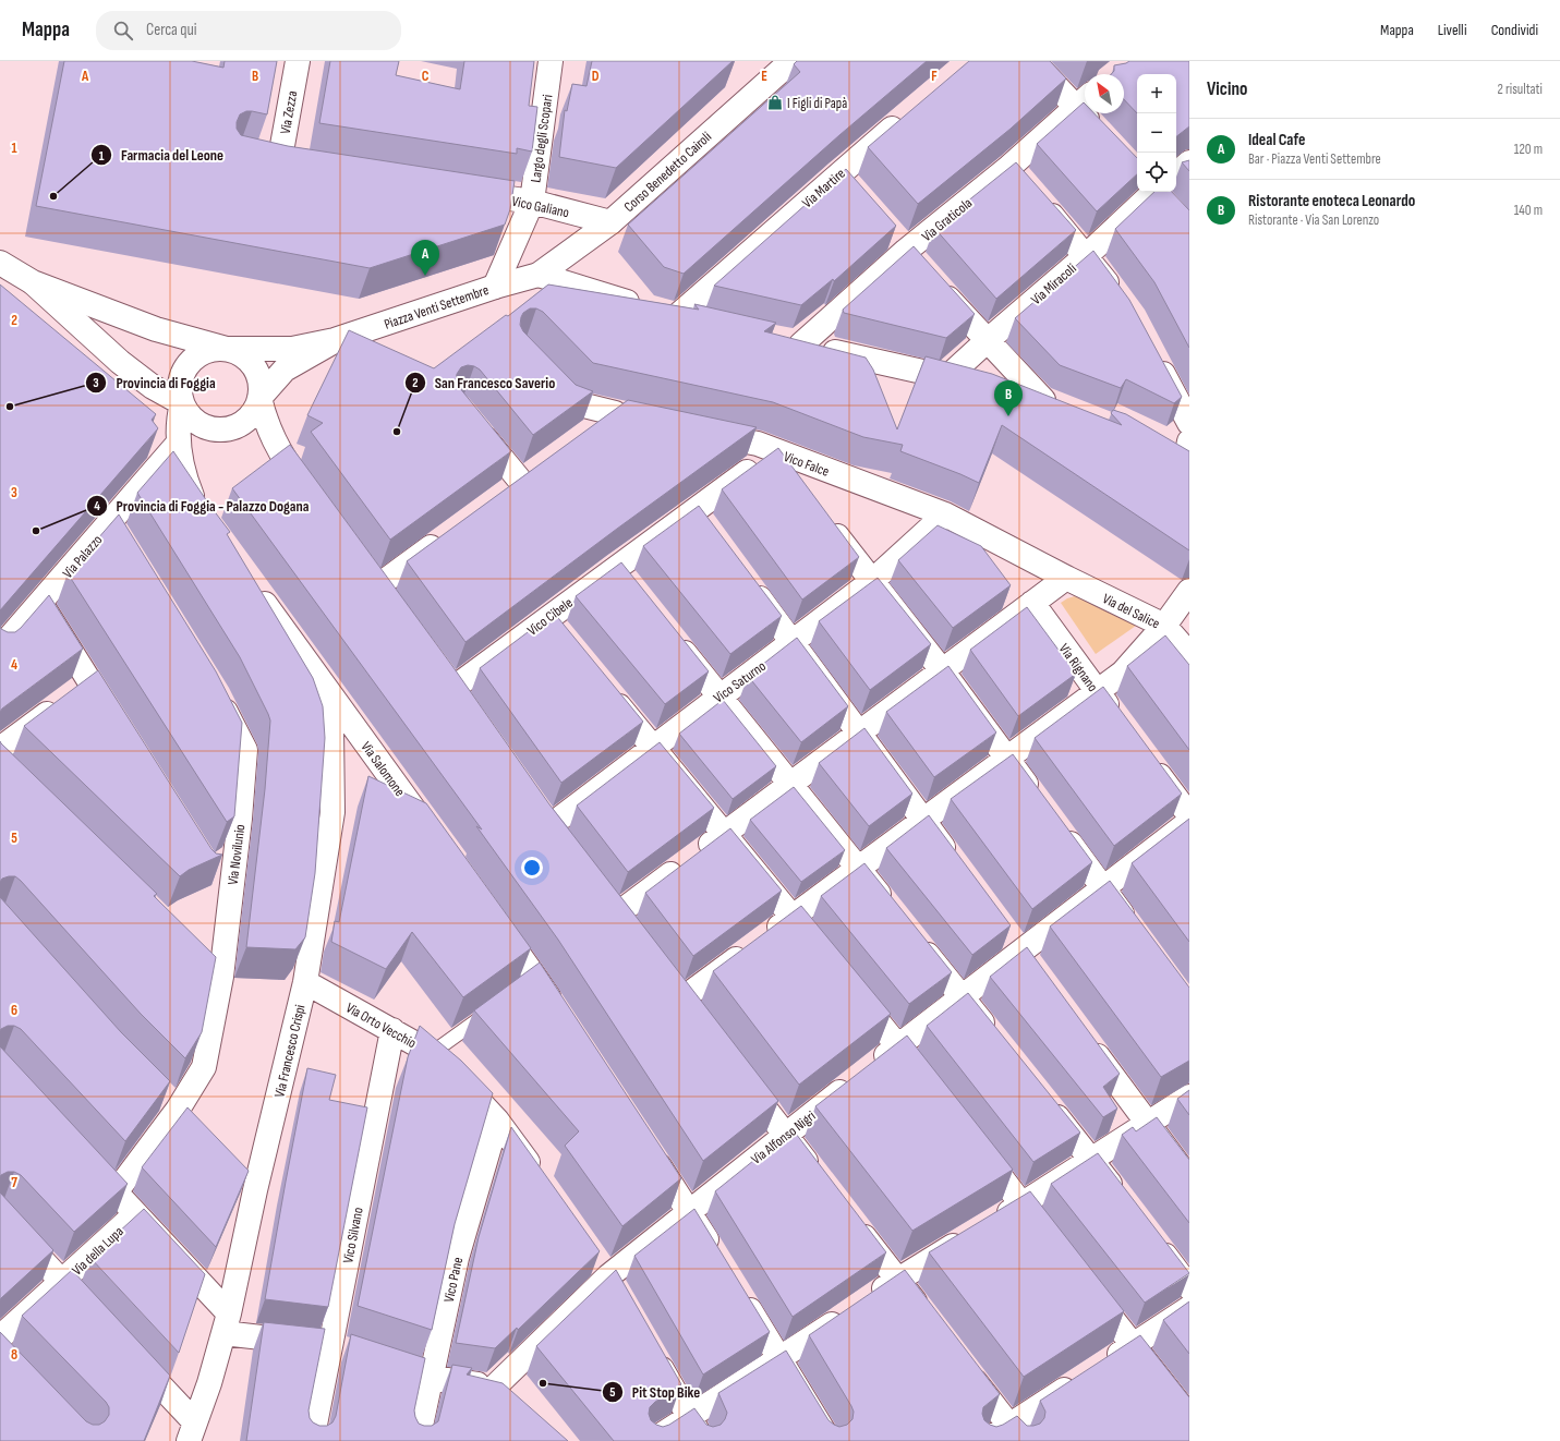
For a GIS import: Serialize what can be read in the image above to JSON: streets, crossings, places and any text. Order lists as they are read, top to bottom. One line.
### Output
{"streets":{"street":["Via Zezza","Largo degli Scopari","Corso Benedetto Cairoli","Via Martire","Vico Galiano","Via Graticola","Via Miracoli","Piazza Venti Settembre","Vico Falce","Via Palazzo","Via del Salice","Vico Cibele","Via Rignano","Vico Saturno","Via Salomone","Via Novilunio","Via Orto Vecchio","Via Francesco Crispi","Via Alfonso Nigri","Vico Silvano","Via della Lupa","Vico Pane"]},"crossings":[["Largo degli Scopari","Vico Galiano"],["Largo degli Scopari","Piazza Venti Settembre"],["Corso Benedetto Cairoli","Vico Galiano"],["Corso Benedetto Cairoli","Piazza Venti Settembre"],["Piazza Venti Settembre","Via Palazzo"],["Vico Falce","Via del Salice"],["Vico Falce","Vico Cibele"],["Vico Falce","Vico Saturno"],["Via Salomone","Via Francesco Crispi"],["Via Orto Vecchio","Via Francesco Crispi"],["Via Orto Vecchio","Vico Silvano"],["Via Orto Vecchio","Vico Pane"]],"places":{"shop":["I Figli di Papà"],"other":["Farmacia del Leone","Provincia di Foggia","San Francesco Saverio","Provincia di Foggia - Palazzo Dogana","Pit Stop Bike"]},"north":"top left","page":{"header":"Mappa","search":"Cerca qui","nav":["Mappa","Livelli","Condividi"],"heading":["Vicino","2 risultati"],"map_buttons":["+","−"],"list":[{"mark":"A","name":"Ideal Cafe","note":"Bar · Piazza Venti Settembre","value":"120 m"},{"mark":"B","name":"Ristorante enoteca Leonardo","note":"Ristorante · Via San Lorenzo","value":"140 m"}],"pins":["A","B"]},"grid":{"columns":["A","B","C","D","E","F"],"rows":["1","2","3","4","5","6","7","8"]}}
